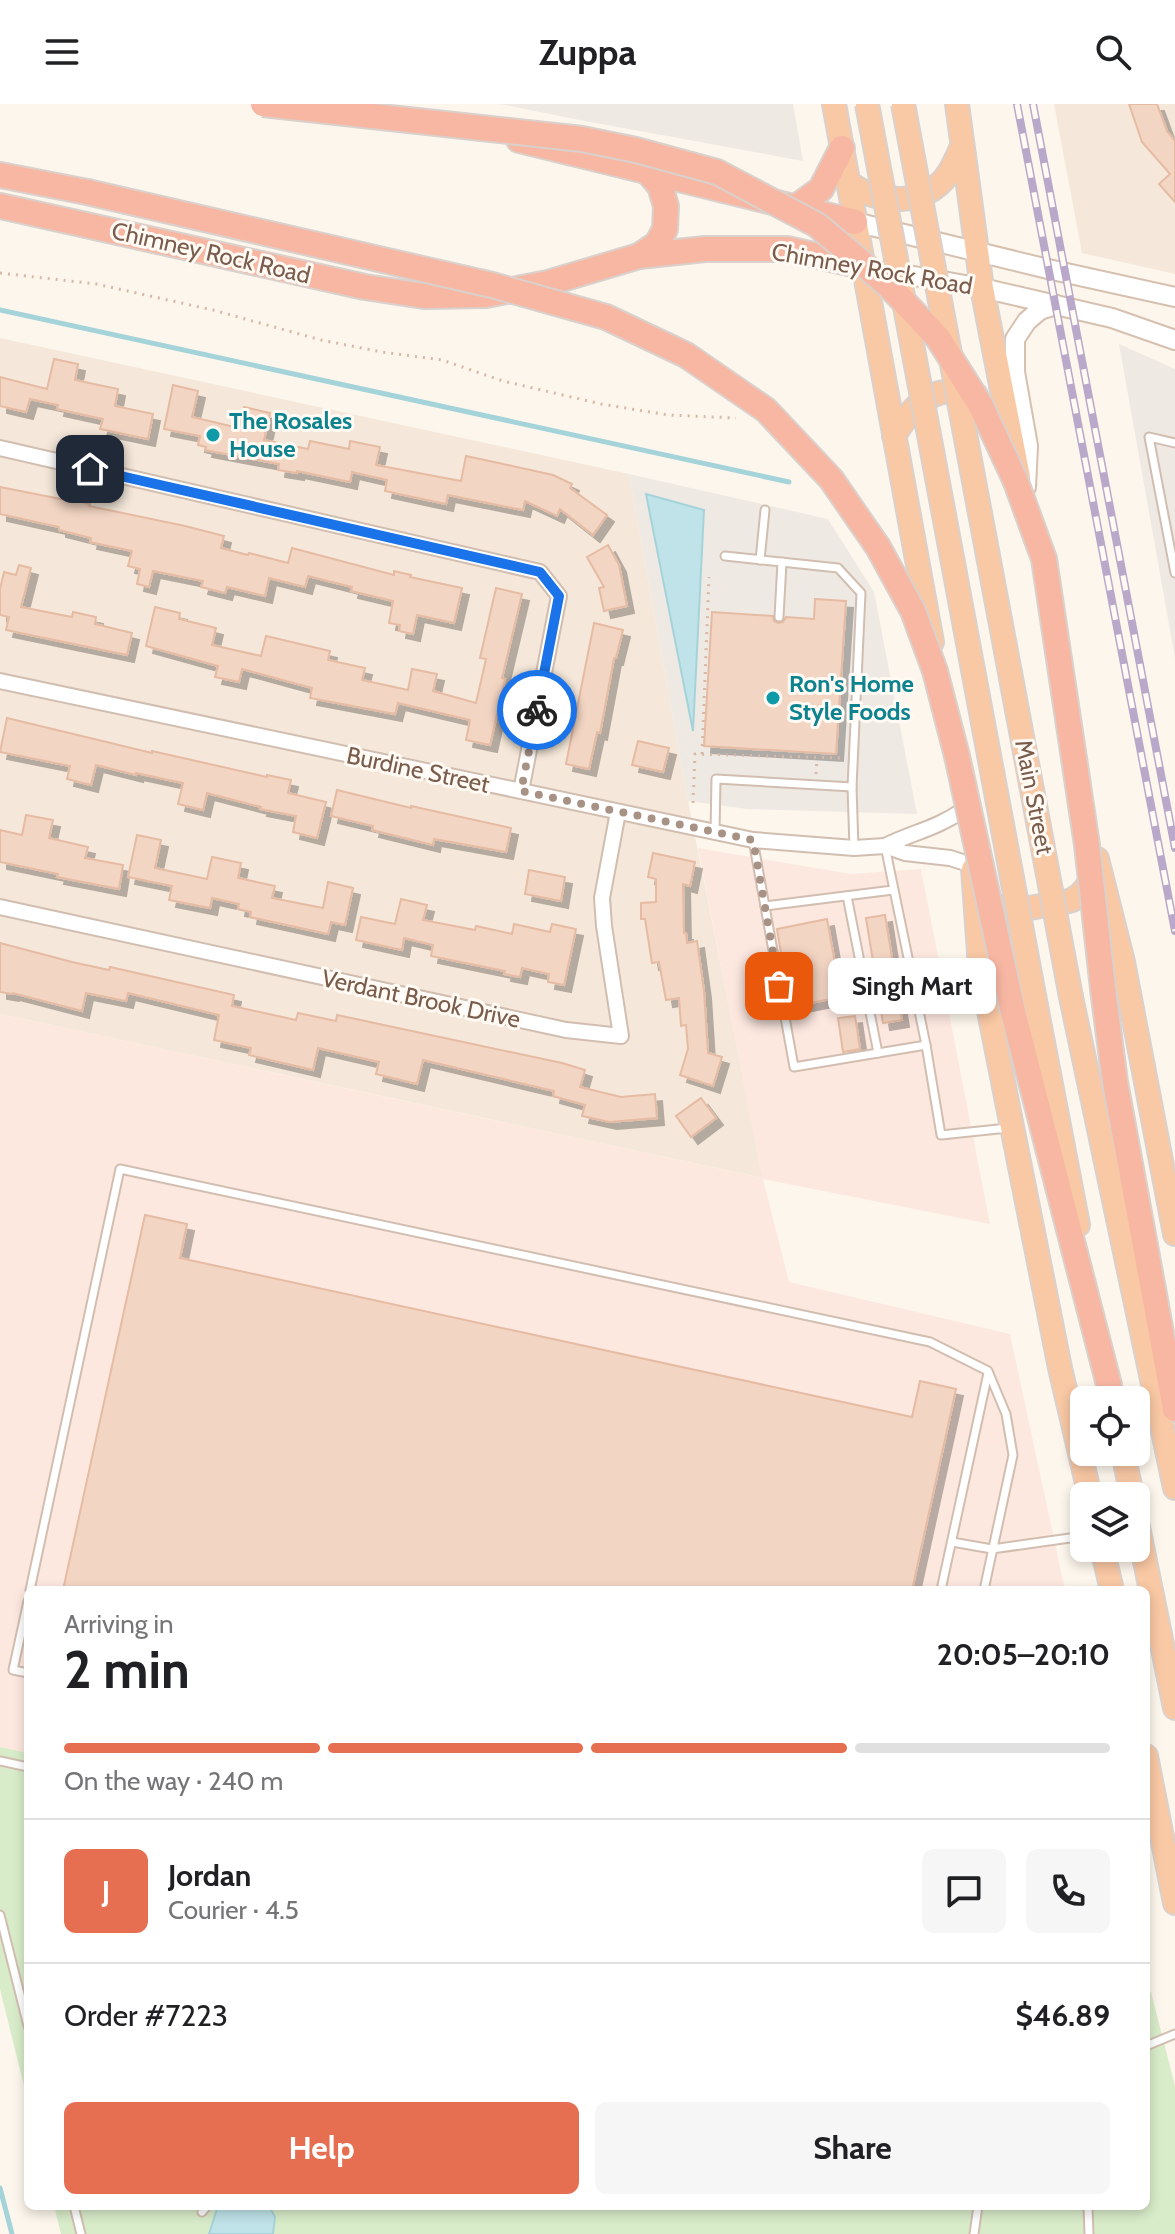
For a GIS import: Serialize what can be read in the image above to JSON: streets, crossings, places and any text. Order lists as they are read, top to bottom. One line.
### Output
{"streets":{"highway":["Chimney Rock Road","Main Street"],"street":["Burdine Street","Verdant Brook Drive"]},"crossings":[["Burdine Street","Verdant Brook Drive"]],"places":["The Rosales House","Ron's Home Style Foods","Singh Mart"],"page":{"header":"Zuppa","bubble":"Singh Mart","heading":["2 min","Arriving in","20:05–20:10"],"panel":["Jordan","Courier · 4.5","Order #7223","$46.89"],"bar":"On the way · 240 m","round":"J","buttons":["Help","Share"]}}
